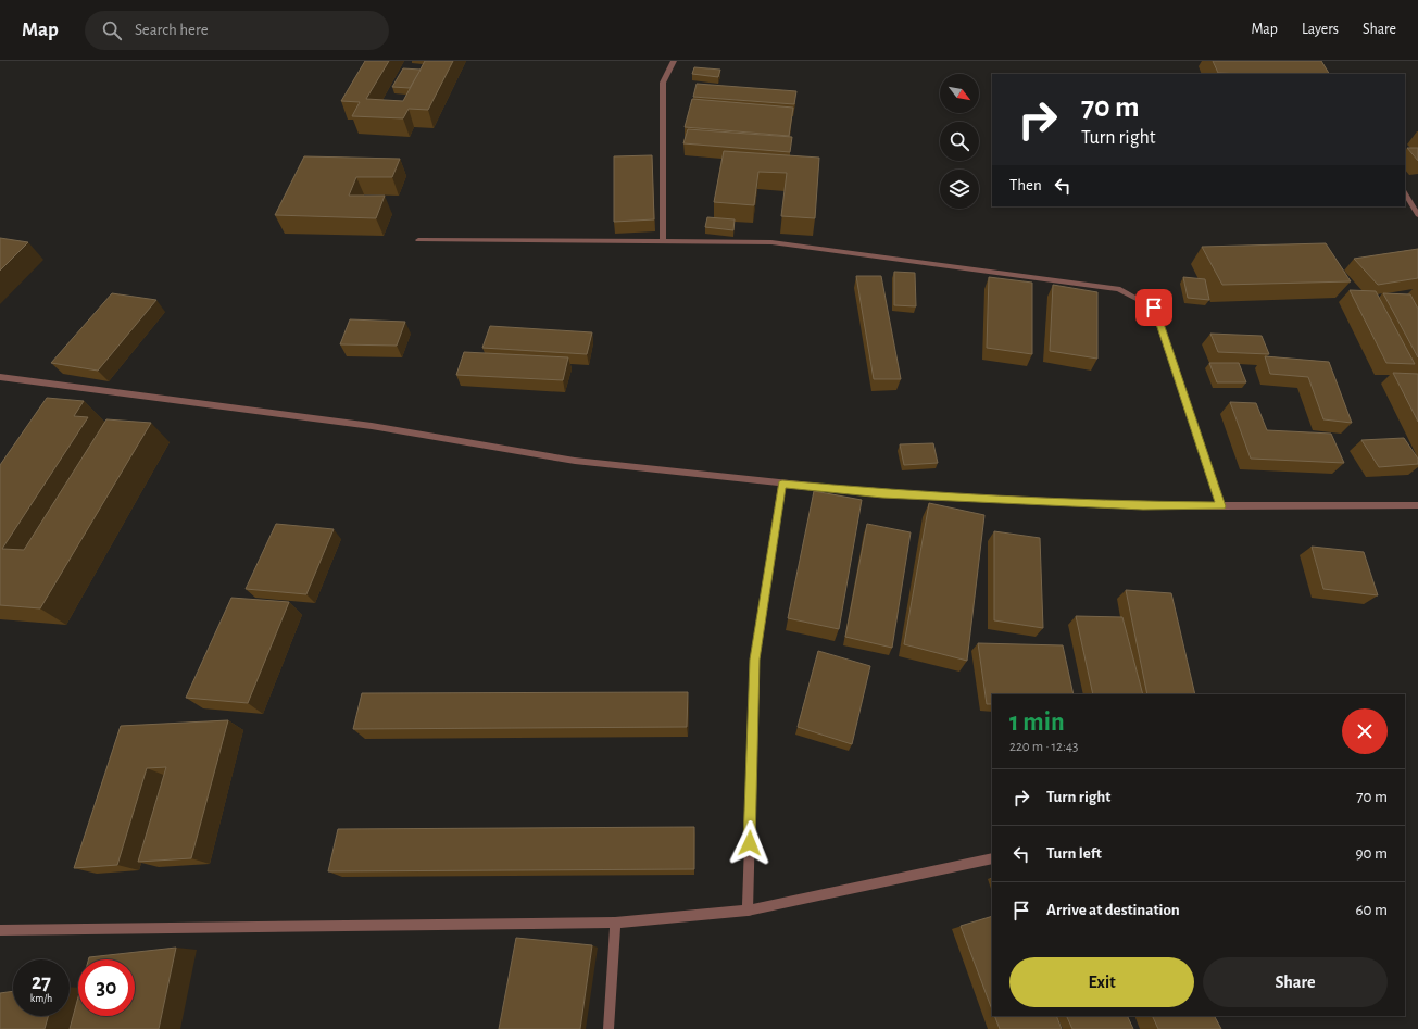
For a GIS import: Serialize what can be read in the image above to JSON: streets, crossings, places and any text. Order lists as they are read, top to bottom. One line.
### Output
{"north":"bottom right","page":{"header":"Map","search":"Search here","nav":["Map","Layers","Share"],"turn":["70 m","Turn right"],"then":"Then","heading":["1 min","220 m · 12:43"],"list":[{"name":"Turn right","value":"70 m"},{"name":"Turn left","value":"90 m"},{"name":"Arrive at destination","value":"60 m"}],"buttons":["Exit","Share"],"speed":"27 km/h","limit":"30"}}
